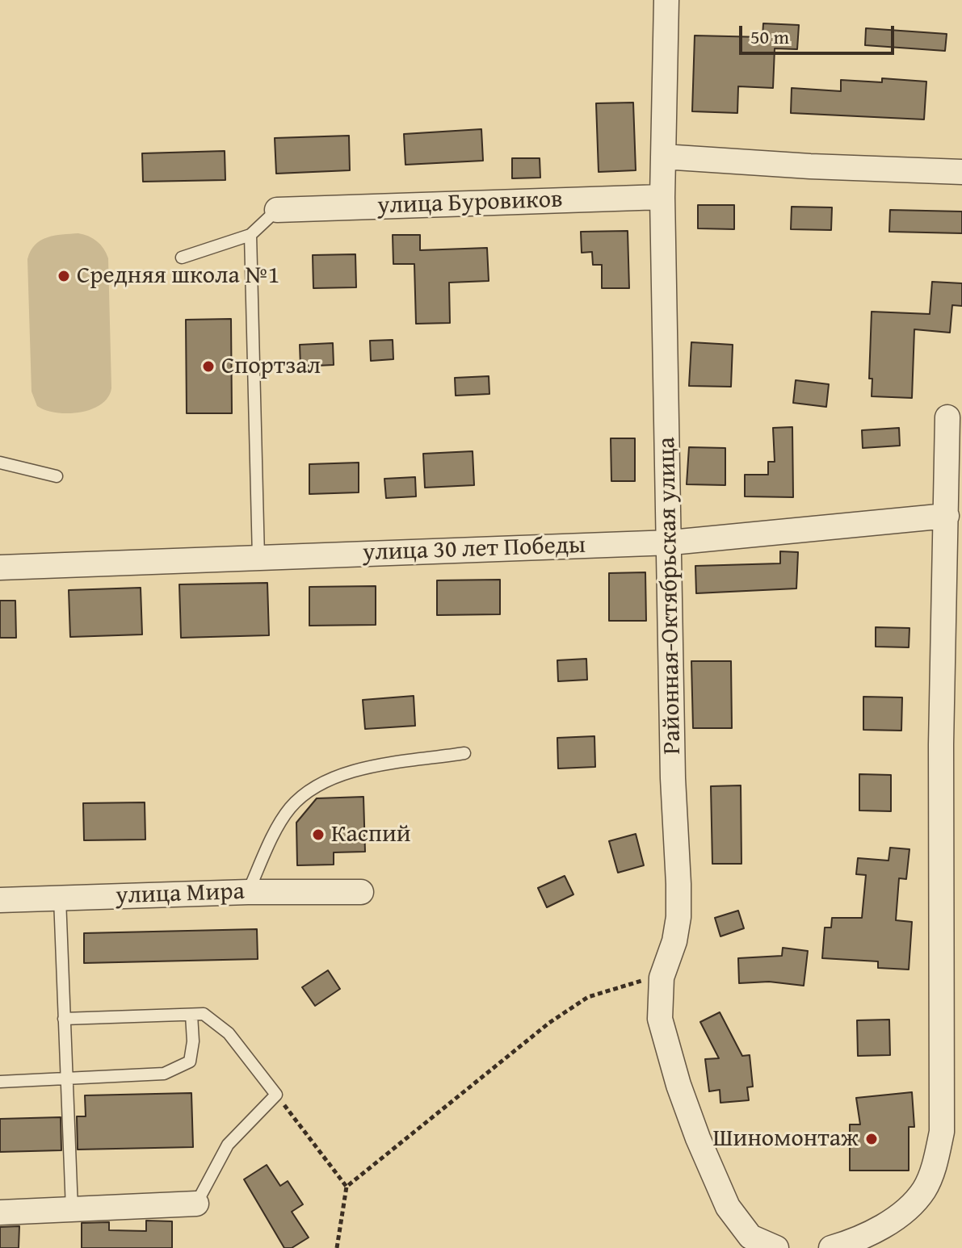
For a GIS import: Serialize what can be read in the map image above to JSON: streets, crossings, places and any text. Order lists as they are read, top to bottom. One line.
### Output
{"streets":{"street":["улица Буровиков","улица 30 лет Победы","Районная-Октябрьская улица","улица Мира"]},"crossings":[["улица Буровиков","Районная-Октябрьская улица"],["улица 30 лет Победы","Районная-Октябрьская улица"]],"places":["Средняя школа №1","Спортзал","Каспий","Шиномонтаж"],"scale_bar":"50 m"}
